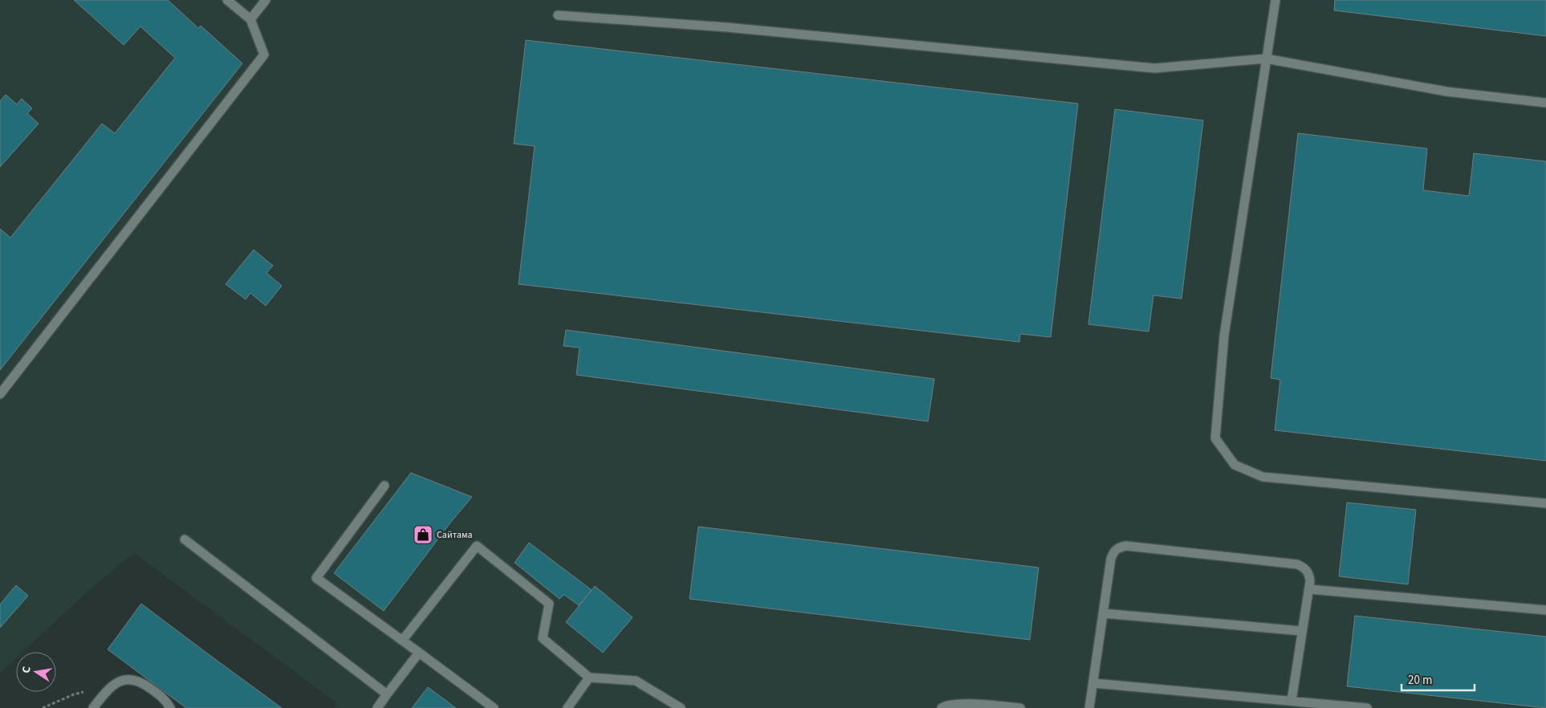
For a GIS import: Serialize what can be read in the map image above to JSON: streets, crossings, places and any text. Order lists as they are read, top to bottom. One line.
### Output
{"places":{"shop":["Сайтама"]},"scale_bar":"20 m","north":"left"}
